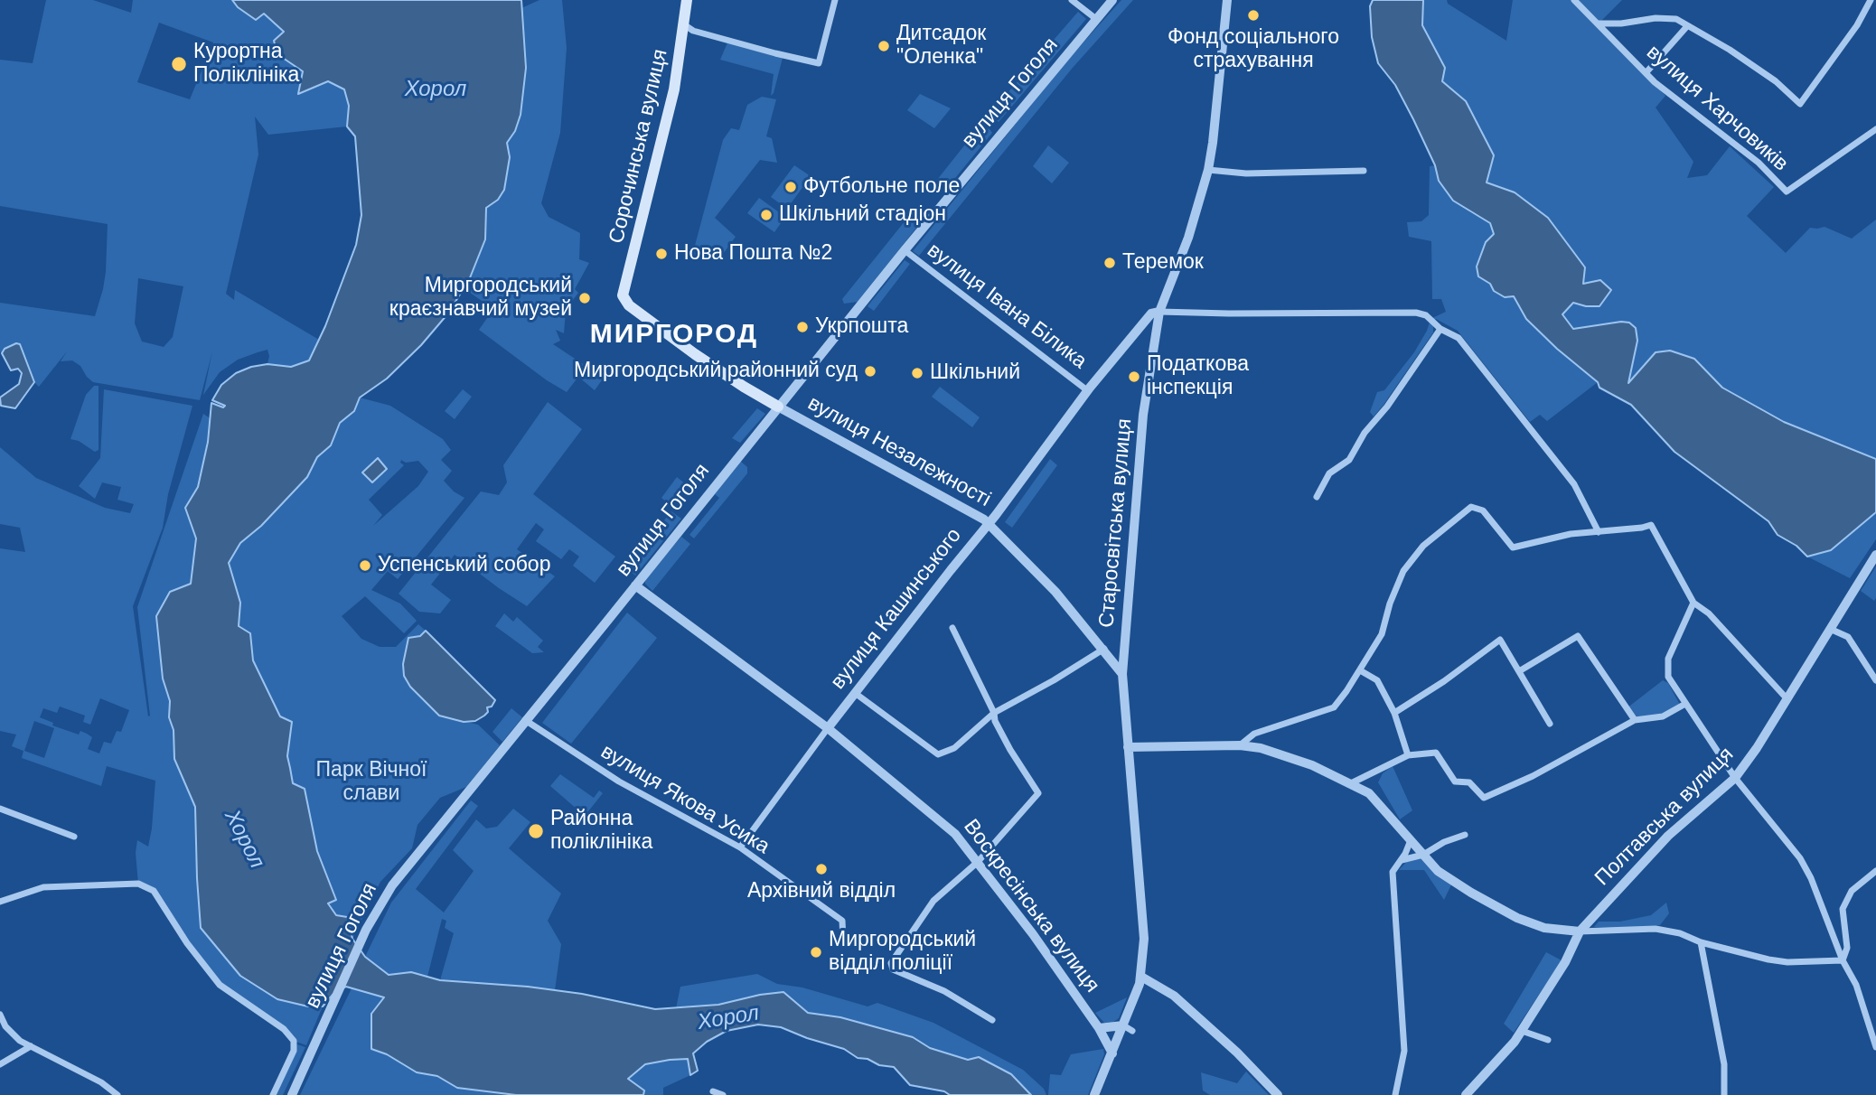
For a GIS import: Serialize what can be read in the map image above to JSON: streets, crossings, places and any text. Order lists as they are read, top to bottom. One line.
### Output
{"streets":{"main road":["Сорочинська вулиця","вулиця Незалежності"],"street":["вулиця Гоголя","вулиця Харчовиків","вулиця Івана Білика","Старосвітська вулиця","вулиця Кашинського","вулиця Якова Усика","Полтавська вулиця","Воскресінська вулиця"]},"crossings":[["вулиця Гоголя","вулиця Івана Білика"],["вулиця Гоголя","вулиця Незалежності"],["вулиця Гоголя","вулиця Якова Усика"],["вулиця Гоголя","Воскресінська вулиця"],["Сорочинська вулиця","вулиця Незалежності"],["вулиця Івана Білика","вулиця Кашинського"],["вулиця Незалежності","Старосвітська вулиця"],["вулиця Незалежності","вулиця Кашинського"],["Старосвітська вулиця","вулиця Кашинського"],["Старосвітська вулиця","Воскресінська вулиця"],["вулиця Кашинського","вулиця Якова Усика"],["вулиця Кашинського","Воскресінська вулиця"]],"districts":["МИРГОРОД"],"water":["Хорол"],"parks":["Парк Вічної слави"],"places":["Фонд соціального страхування","Дитсадок \"Оленка\"","Курортна Поліклініка","Футбольне поле","Шкільний стадіон","Нова Пошта №2","Теремок","Миргородський краєзнавчий музей","Укрпошта","Миргородський районний суд","Шкільний","Податкова інспекція","Успенський собор","Районна поліклініка","Архівний відділ","Миргородський відділ поліції"]}
